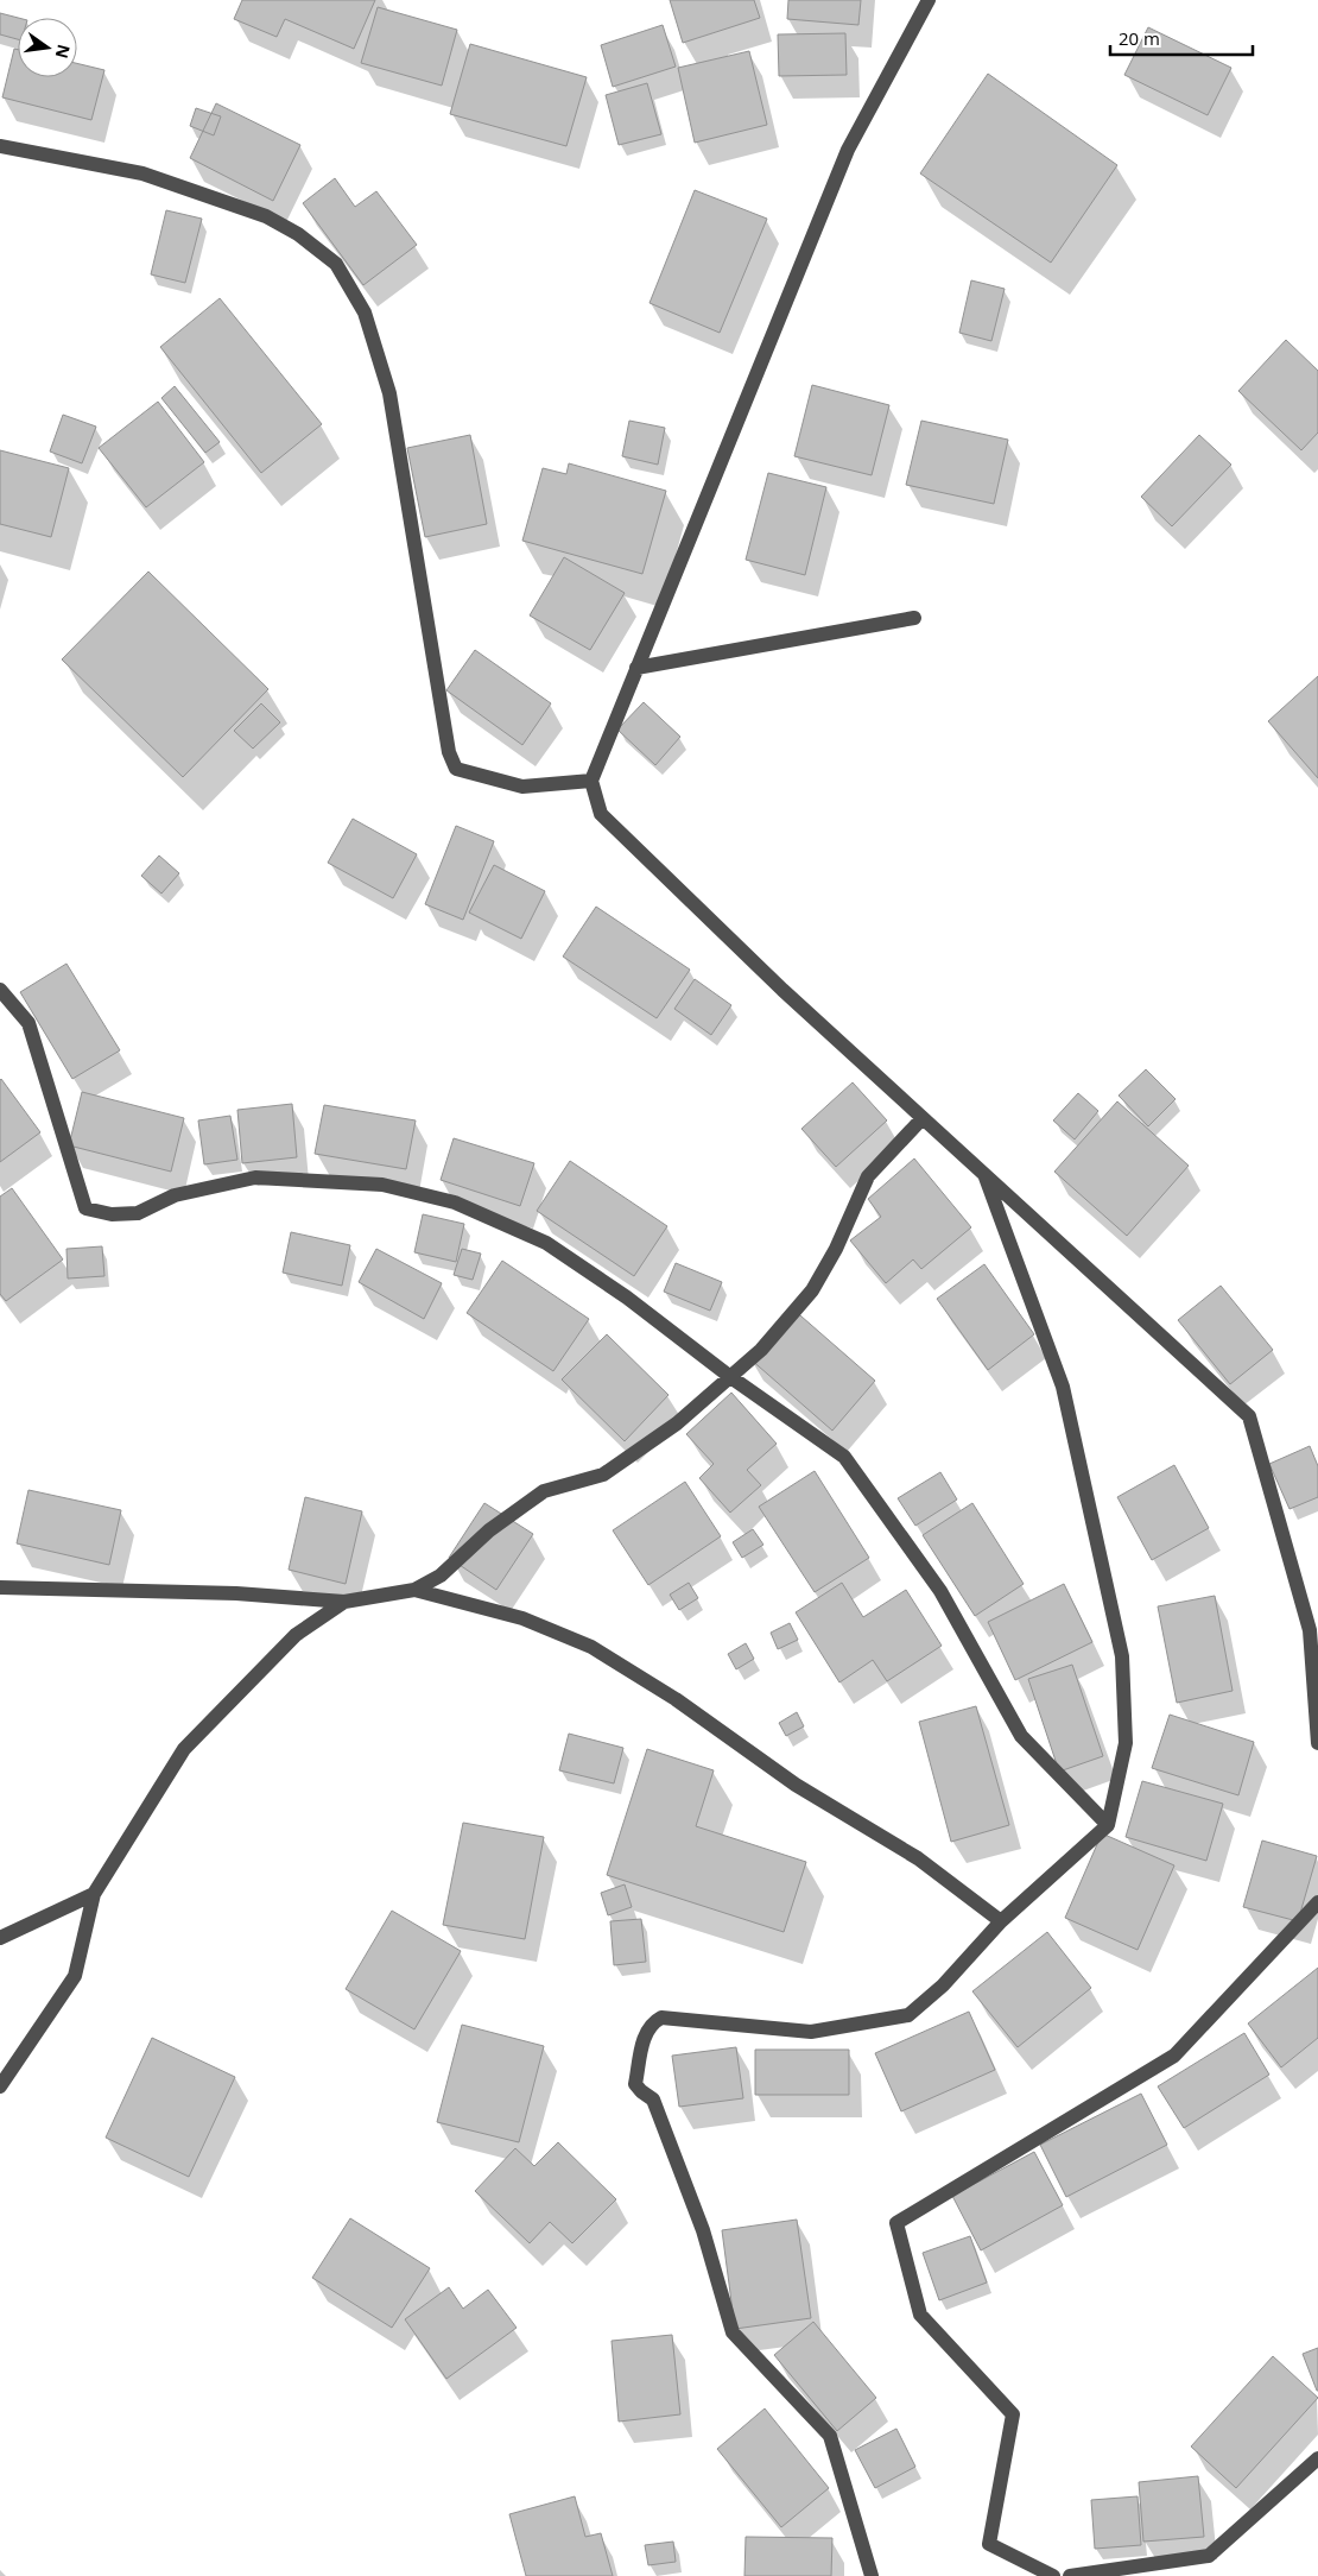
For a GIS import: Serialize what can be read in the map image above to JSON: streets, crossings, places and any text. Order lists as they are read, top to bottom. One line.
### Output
{"scale_bar":"20 m","north":"right"}
